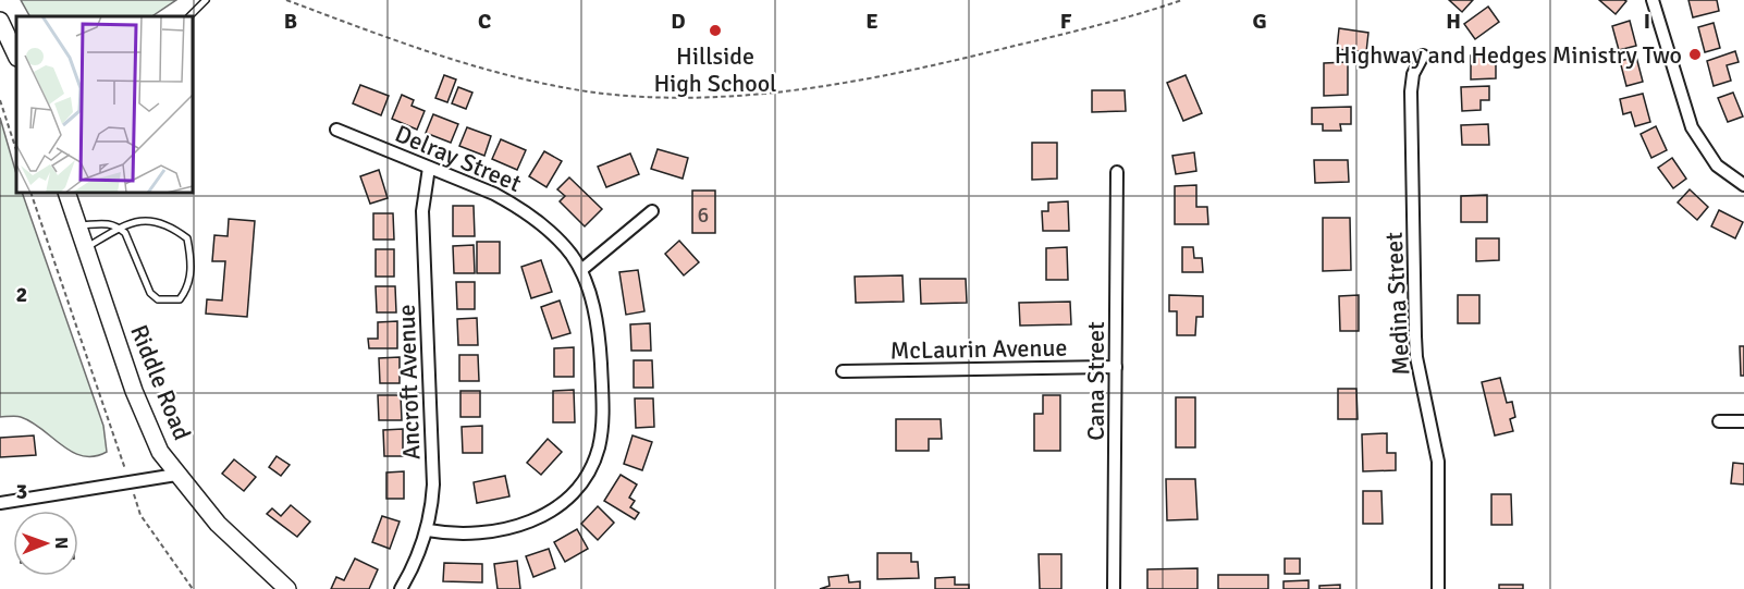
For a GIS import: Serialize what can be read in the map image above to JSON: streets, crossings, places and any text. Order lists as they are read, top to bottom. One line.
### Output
{"streets":{"main road":["Riddle Road"],"street":["Delray Street","Medina Street","McLaurin Avenue","Cana Street","Ancroft Avenue"]},"crossings":[["Delray Street","Ancroft Avenue"],["McLaurin Avenue","Cana Street"]],"places":["Hillside High School","Highway and Hedges Ministry Two"],"house_numbers":["6"],"north":"right","grid":{"columns":["B","C","D","E","F","G","H","I"],"rows":["2","3"]}}
